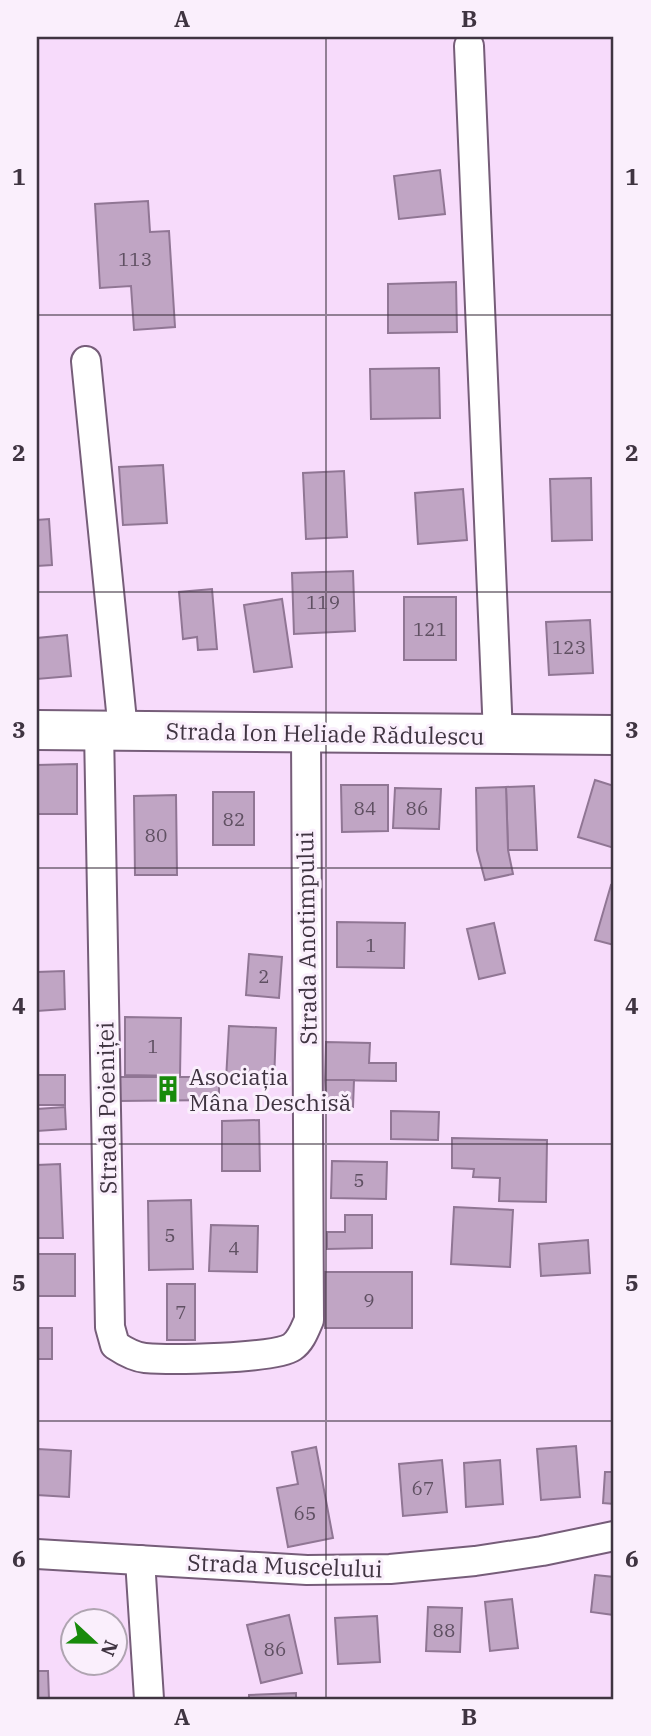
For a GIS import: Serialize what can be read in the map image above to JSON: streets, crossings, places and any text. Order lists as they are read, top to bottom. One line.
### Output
{"streets":{"street":["Strada Ion Heliade Rădulescu","Strada Anotimpului","Strada Poieniței","Strada Muscelului"]},"crossings":[["Strada Ion Heliade Rădulescu","Strada Anotimpului"],["Strada Ion Heliade Rădulescu","Strada Poieniței"],["Strada Anotimpului","Strada Poieniței"]],"places":{"building":["Asociația Mâna Deschisă"]},"house_numbers":["113","119","121","123","84","86","82","80","1","2","1","5","5","4","9","7","67","65","88","86"],"north":"right","grid":{"columns":["A","B"],"rows":["1","2","3","4","5","6"]}}
